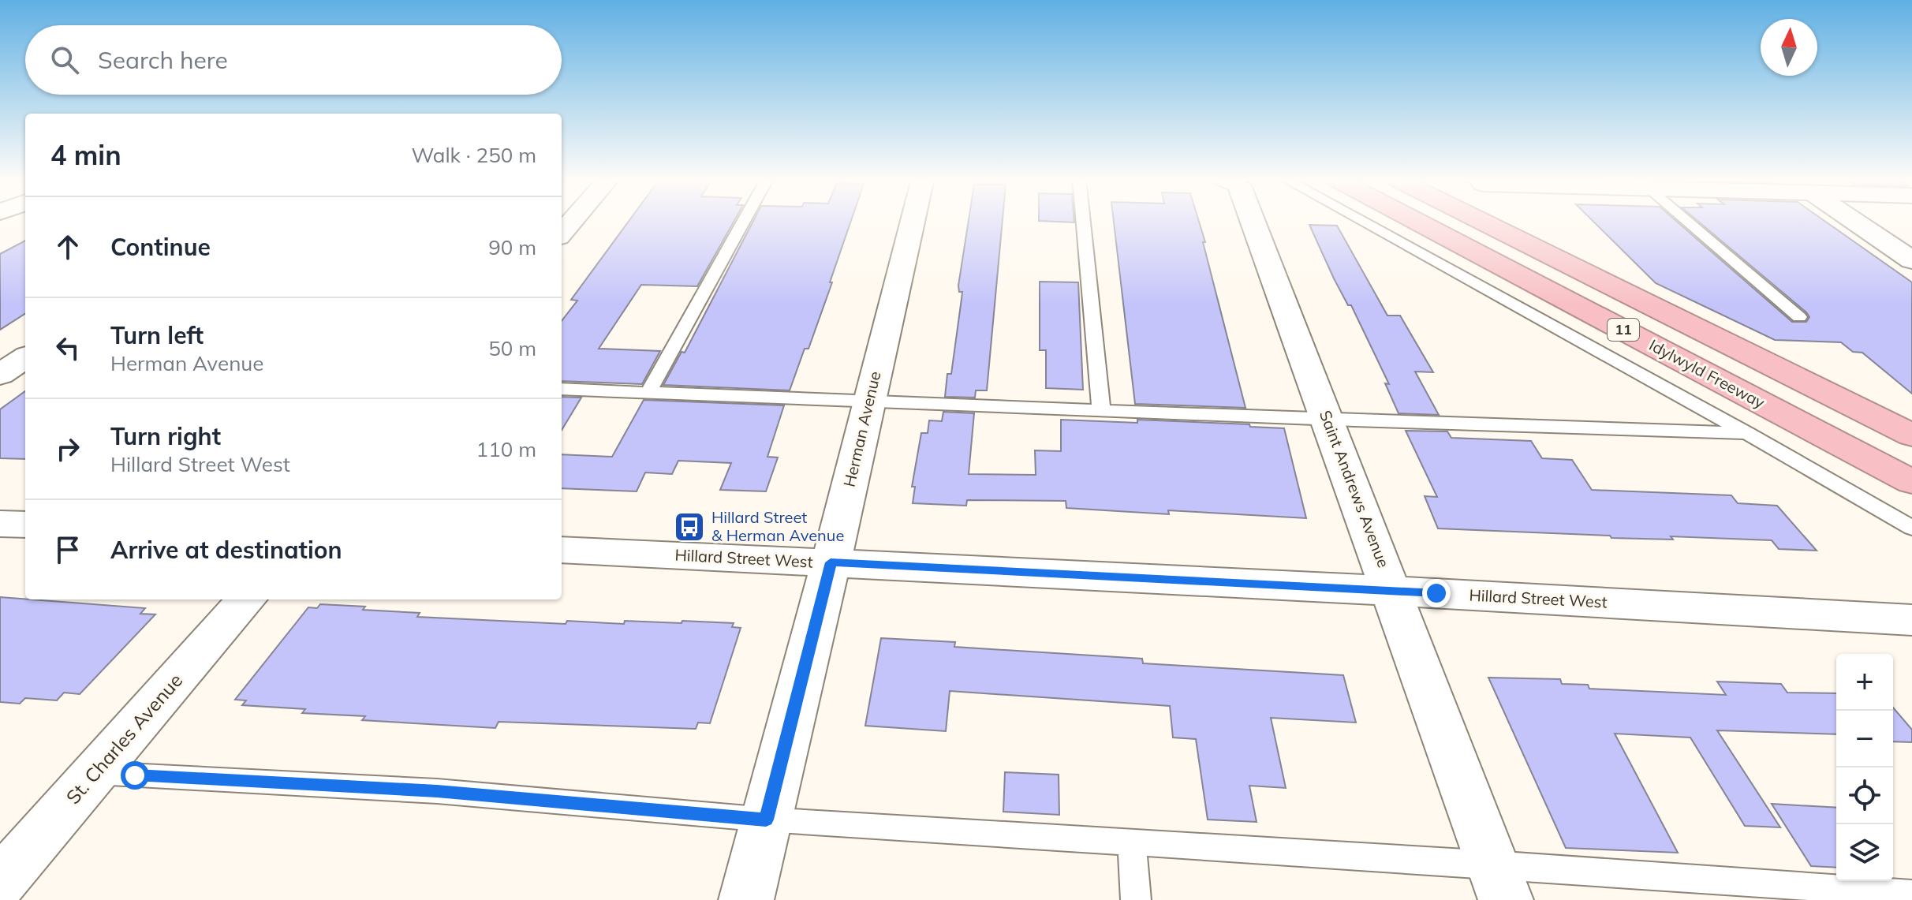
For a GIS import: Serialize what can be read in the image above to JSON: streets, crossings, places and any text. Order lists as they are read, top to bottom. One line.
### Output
{"streets":{"highway":["11","Idylwyld Freeway"],"street":["Herman Avenue","Saint Andrews Avenue","Hillard Street West","St. Charles Avenue"]},"crossings":[["Herman Avenue","Hillard Street West"],["Saint Andrews Avenue","Hillard Street West"]],"places":{"bus stop":["Hillard Street & Herman Avenue"]},"north":"top","page":{"search":"Search here","heading":["4 min","Walk · 250 m"],"list":[["Continue","90 m"],["Turn left","Herman Avenue","50 m"],["Turn right","Hillard Street West","110 m"],"Arrive at destination"],"map_buttons":["+","−"]}}
